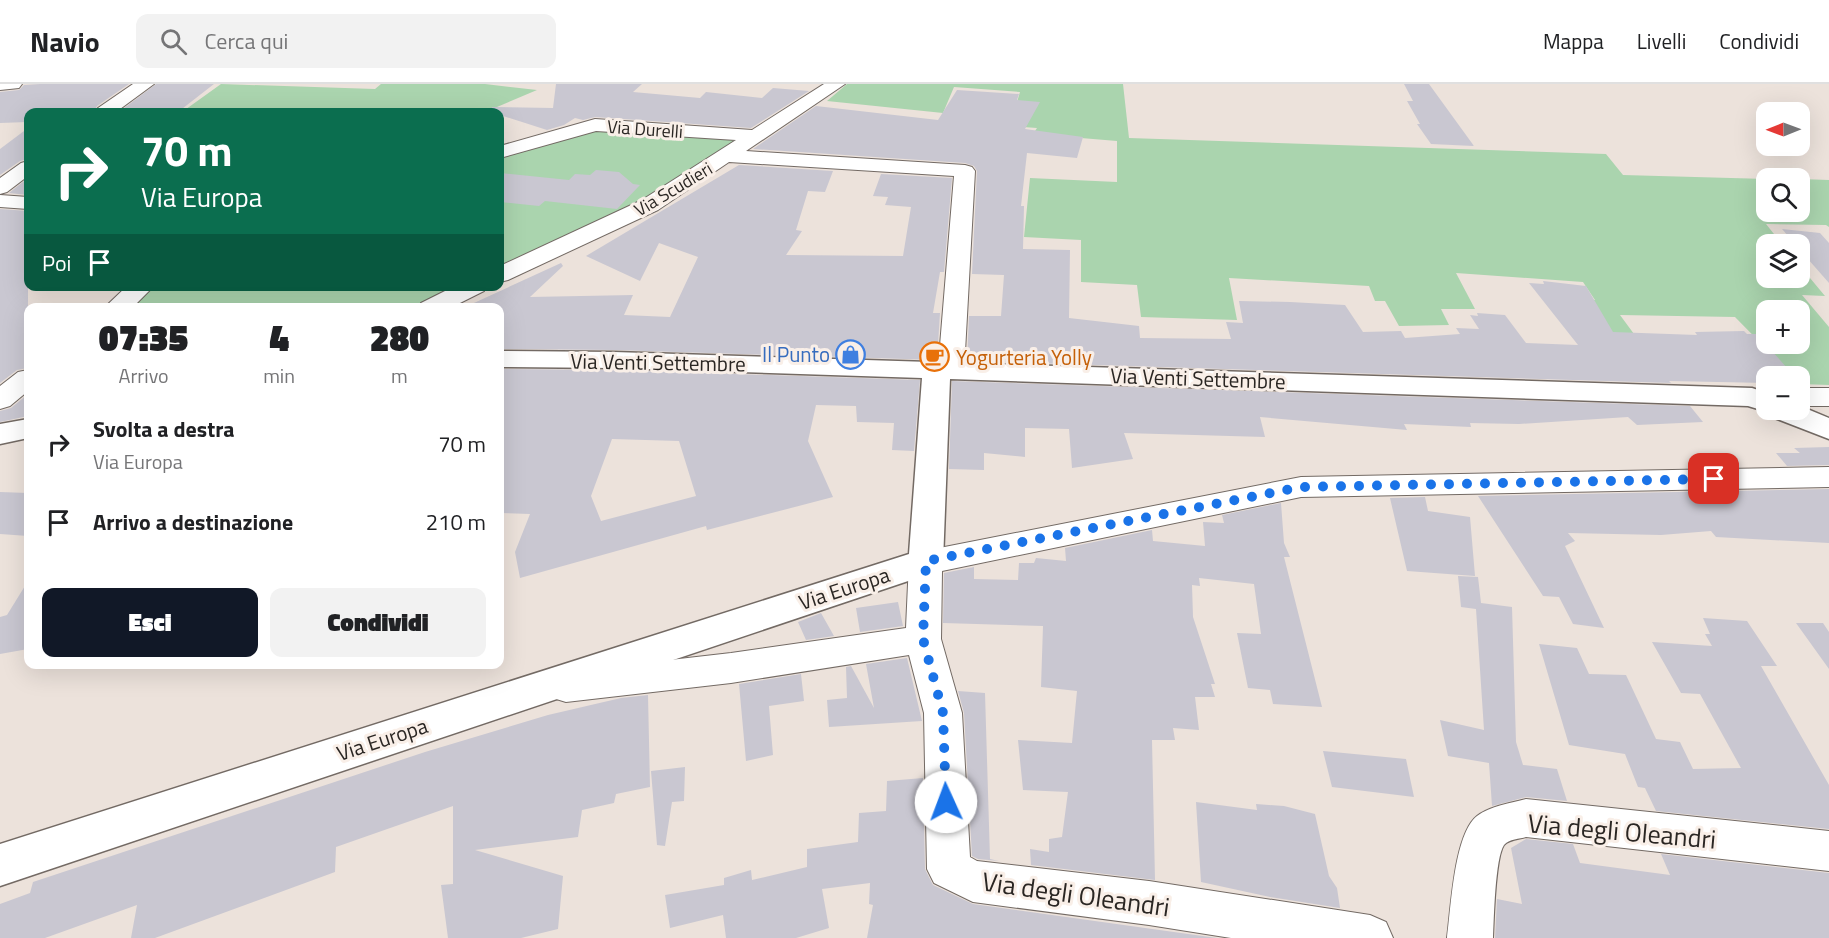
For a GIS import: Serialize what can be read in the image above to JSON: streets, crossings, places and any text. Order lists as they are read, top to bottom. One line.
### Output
{"streets":{"main road":["Via Venti Settembre","Via Europa"],"street":["Via Durelli","Via Scudieri","Via degli Oleandri"]},"crossings":[["Via Durelli","Via Scudieri"],["Via Europa","Via degli Oleandri"]],"places":{"shop":["Il Punto"],"cafe":["Yogurteria Yolly"]},"north":"left","page":{"header":"Navio","search":"Cerca qui","nav":["Mappa","Livelli","Condividi"],"map_buttons":["+","−"],"turn":["70 m","Via Europa"],"then":"Poi","eta":["07:35","Arrivo","4","min","280","m"],"list":[{"name":"Svolta a destra","note":"Via Europa","value":"70 m"},{"name":"Arrivo a destinazione","value":"210 m"}],"buttons":["Esci","Condividi"]}}
